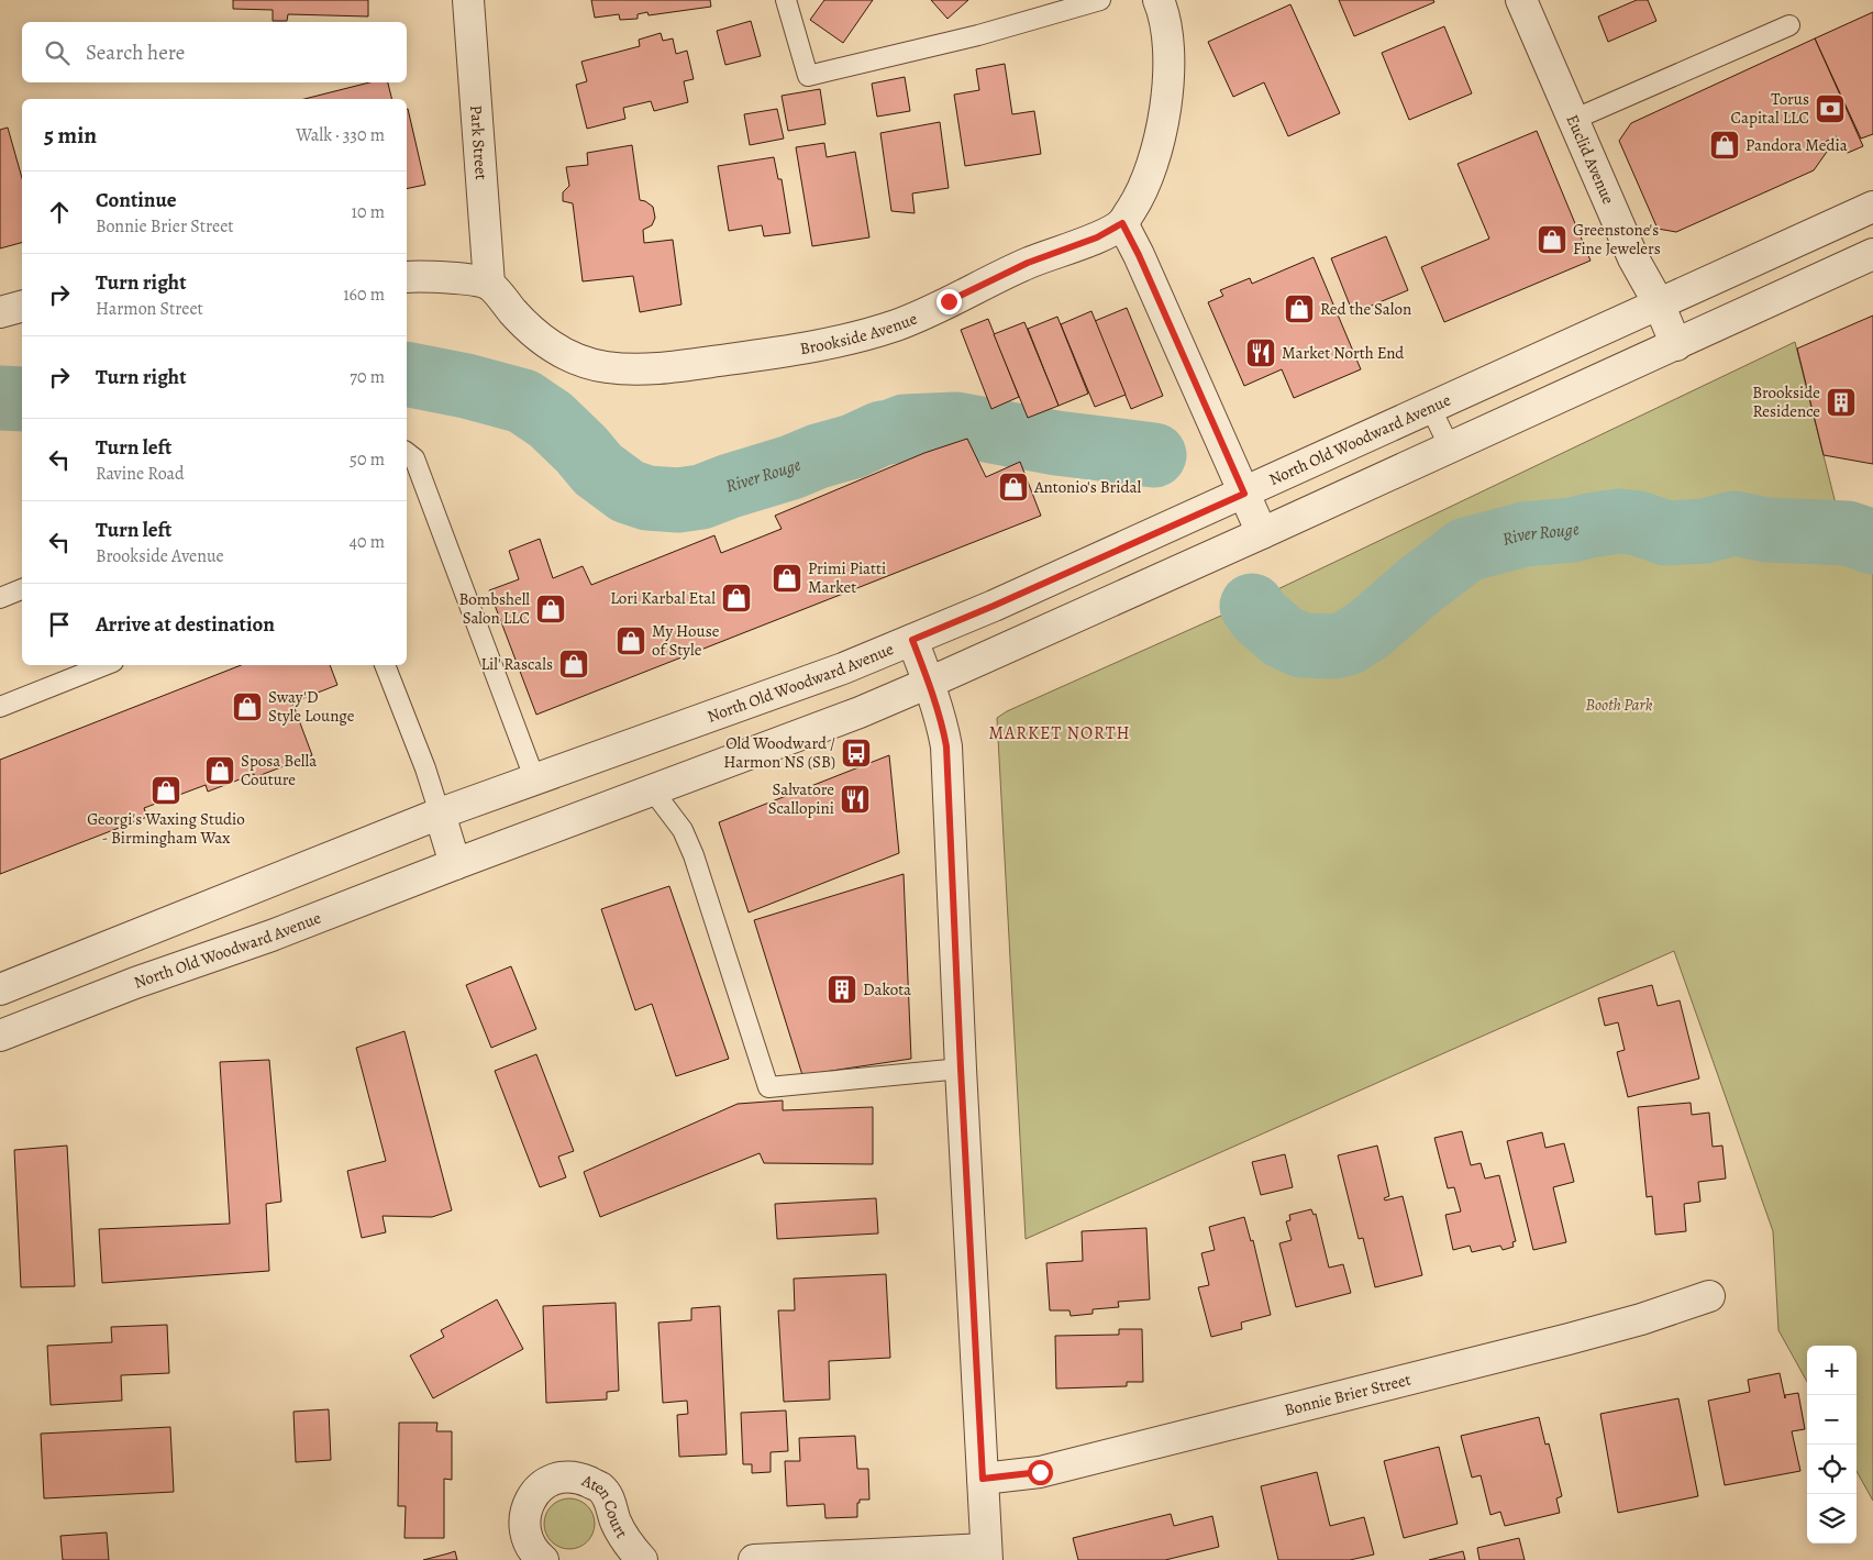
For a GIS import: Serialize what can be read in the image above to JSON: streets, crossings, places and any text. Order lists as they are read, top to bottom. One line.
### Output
{"streets":{"street":["Park Street","Euclid Avenue","Brookside Avenue","North Old Woodward Avenue","Bonnie Brier Street","Aten Court"]},"crossings":[["Park Street","Brookside Avenue"],["Euclid Avenue","North Old Woodward Avenue"]],"districts":["MARKET NORTH"],"water":["River Rouge"],"parks":["Booth Park"],"places":{"bank":["Torus Capital LLC"],"shop":["Pandora Media","Greenstone's Fine Jewelers","Red the Salon","Antonio's Bridal","Primi Piatti Market","Lori Karbal Etal","Bombshell Salon LLC","My House of Style","Lil' Rascals","Sway'D Style Lounge","Sposa Bella Couture","Georgi's Waxing Studio - Birmingham Wax"],"restaurant":["Market North End","Salvatore Scallopini"],"building":["Brookside Residence","Dakota"],"bus stop":["Old Woodward / Harmon NS (SB)"]},"page":{"search":"Search here","heading":["5 min","Walk · 330 m"],"list":[["Continue","Bonnie Brier Street","10 m"],["Turn right","Harmon Street","160 m"],["Turn right","70 m"],["Turn left","Ravine Road","50 m"],["Turn left","Brookside Avenue","40 m"],"Arrive at destination"],"map_buttons":["+","−"]}}
